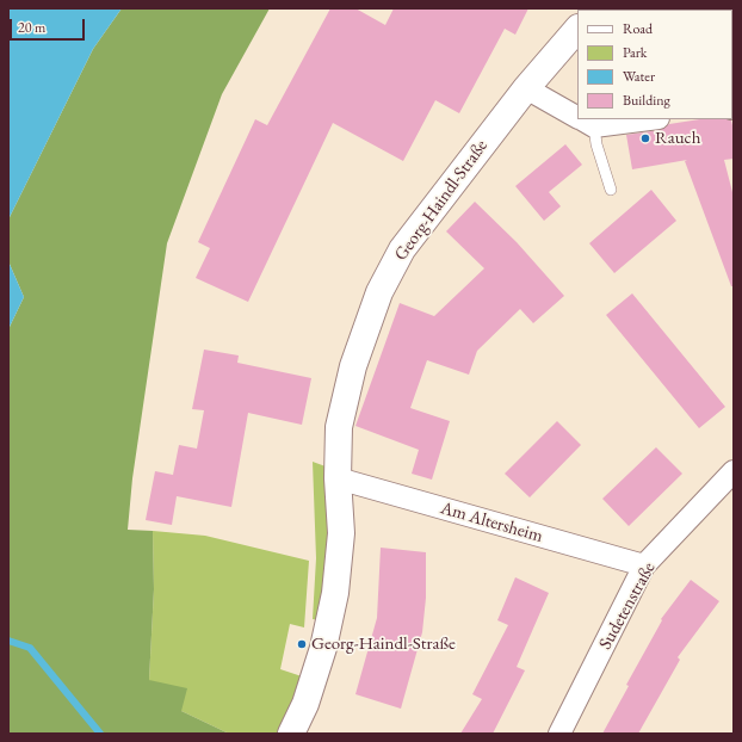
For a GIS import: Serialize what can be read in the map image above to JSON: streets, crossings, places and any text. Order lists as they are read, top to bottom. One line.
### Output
{"streets":{"street":["Georg-Haindl-Straße","Am Altersheim","Sudetenstraße"]},"crossings":[["Georg-Haindl-Straße","Am Altersheim"],["Am Altersheim","Sudetenstraße"]],"places":["Rauch","Georg-Haindl-Straße"],"legend":["Road","Park","Water","Building"],"scale_bar":"20 m"}
